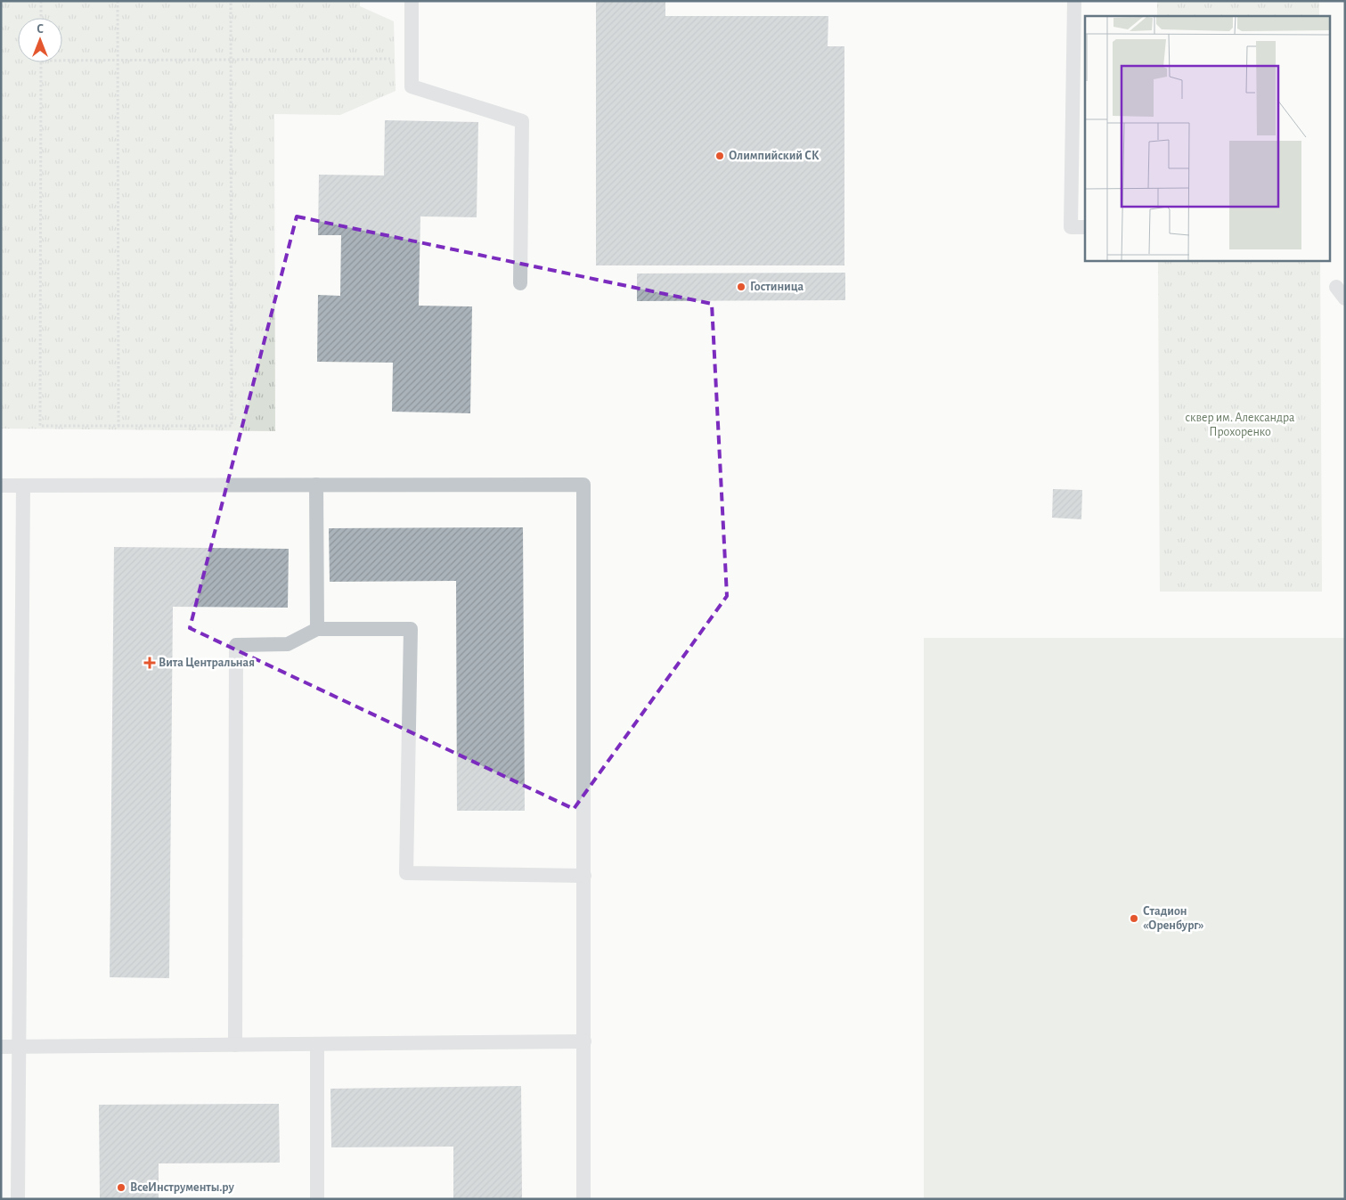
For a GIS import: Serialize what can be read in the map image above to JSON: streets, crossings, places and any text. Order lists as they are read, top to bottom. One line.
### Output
{"parks":["сквер им. Александра Прохоренко"],"places":{"other":["Олимпийский СК","Гостиница","Стадион «Оренбург»","ВсеИнструменты.ру"],"health":["Вита Центральная"]},"north":"top"}
